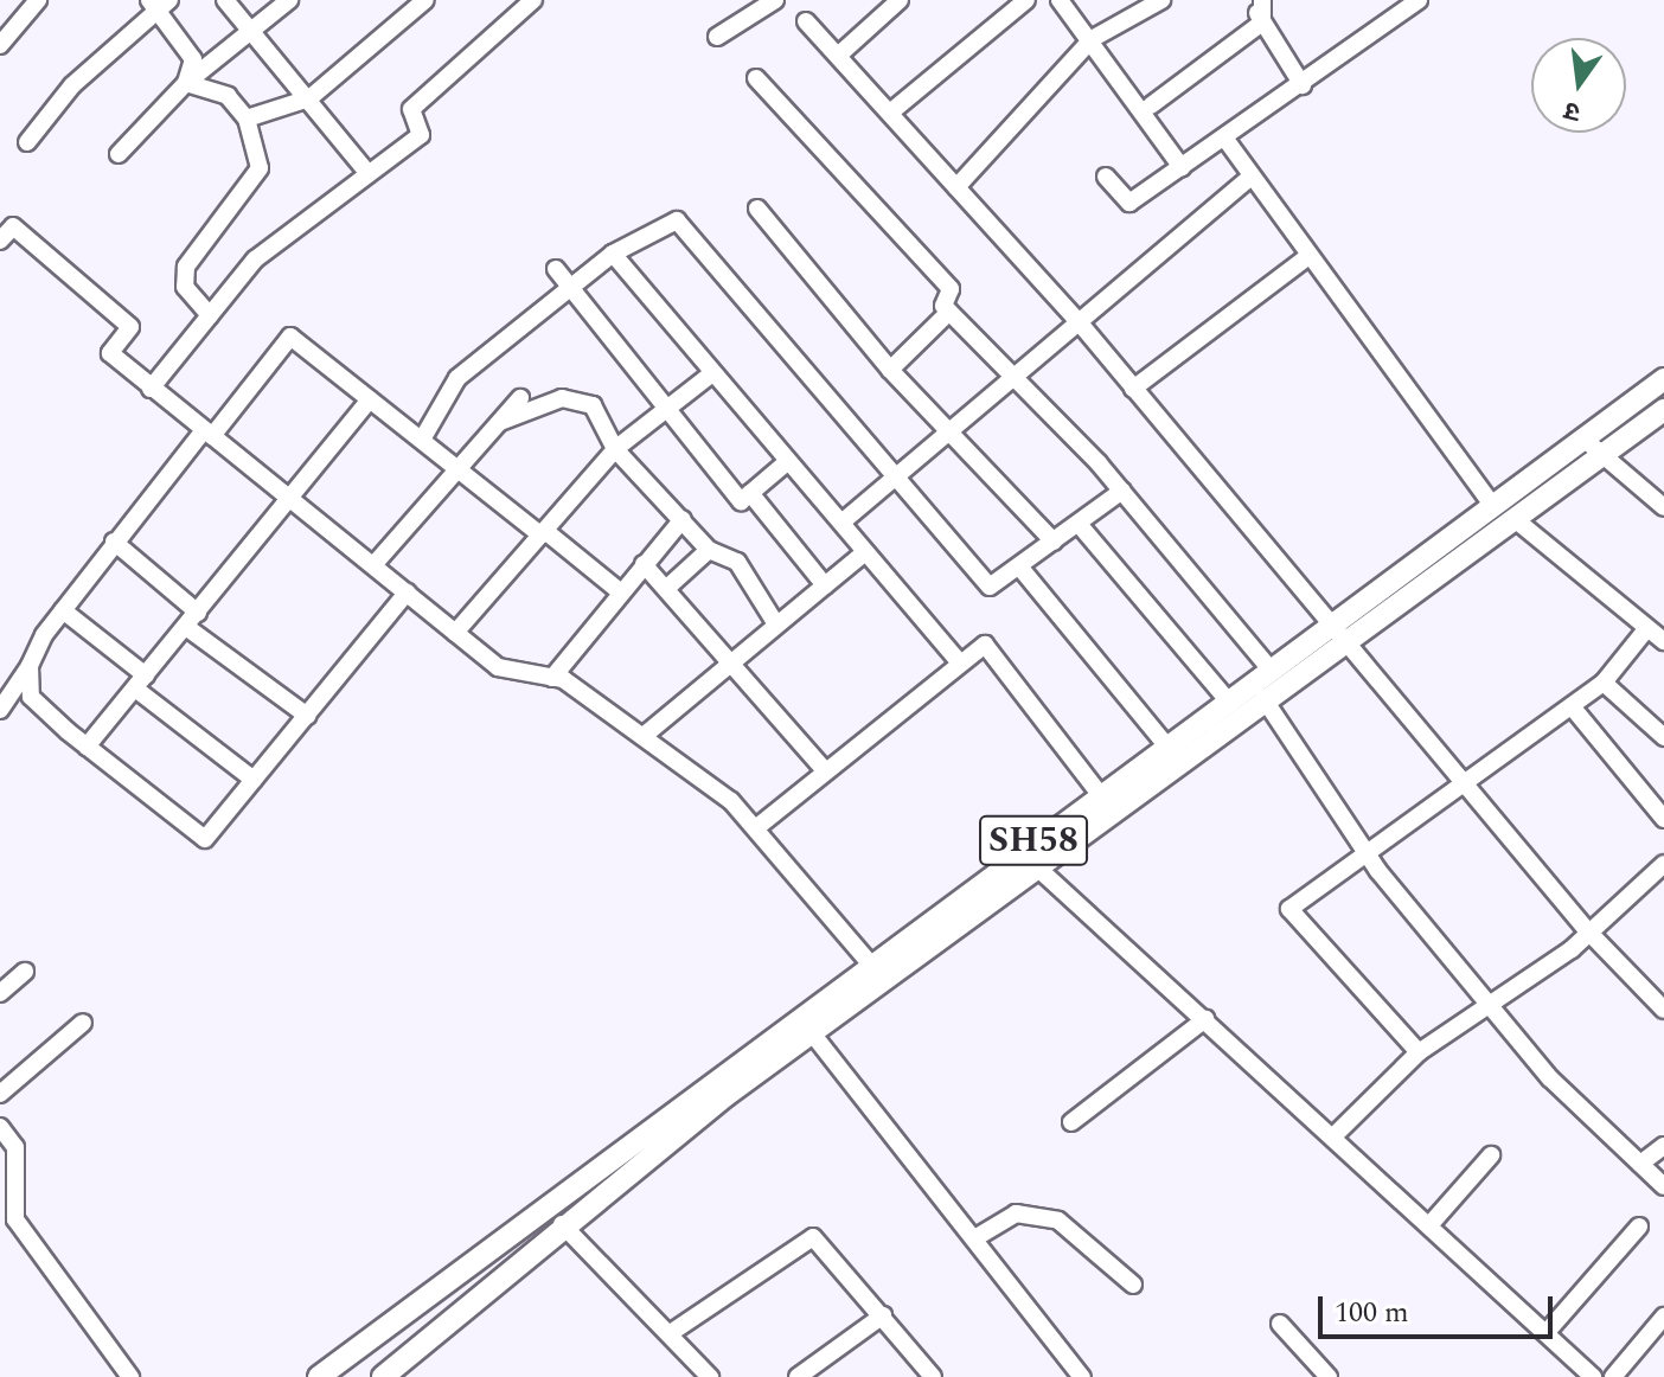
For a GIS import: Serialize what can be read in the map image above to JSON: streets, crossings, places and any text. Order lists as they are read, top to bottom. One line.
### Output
{"streets":{"main road":["SH58"]},"scale_bar":"100 m","north":"bottom"}
